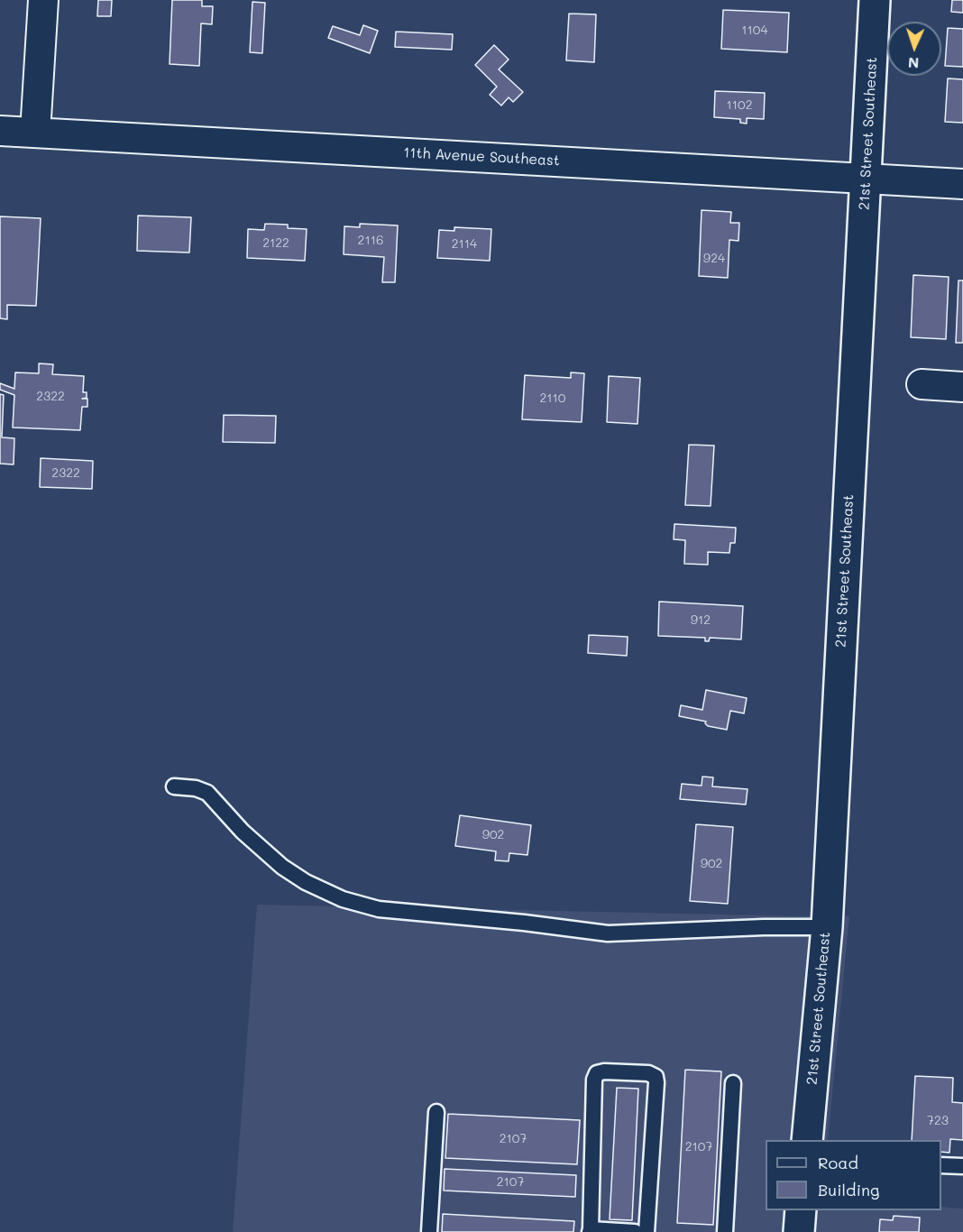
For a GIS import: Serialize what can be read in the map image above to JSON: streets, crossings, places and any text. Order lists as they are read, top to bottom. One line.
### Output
{"streets":{"street":["21st Street Southeast","11th Avenue Southeast"]},"crossings":[["21st Street Southeast","11th Avenue Southeast"]],"house_numbers":["1104","1102","2116","2122","2114","924","2322","2110","2322","912","902","902","723","2107","2107","2107"],"legend":["Road","Building"],"north":"bottom"}
